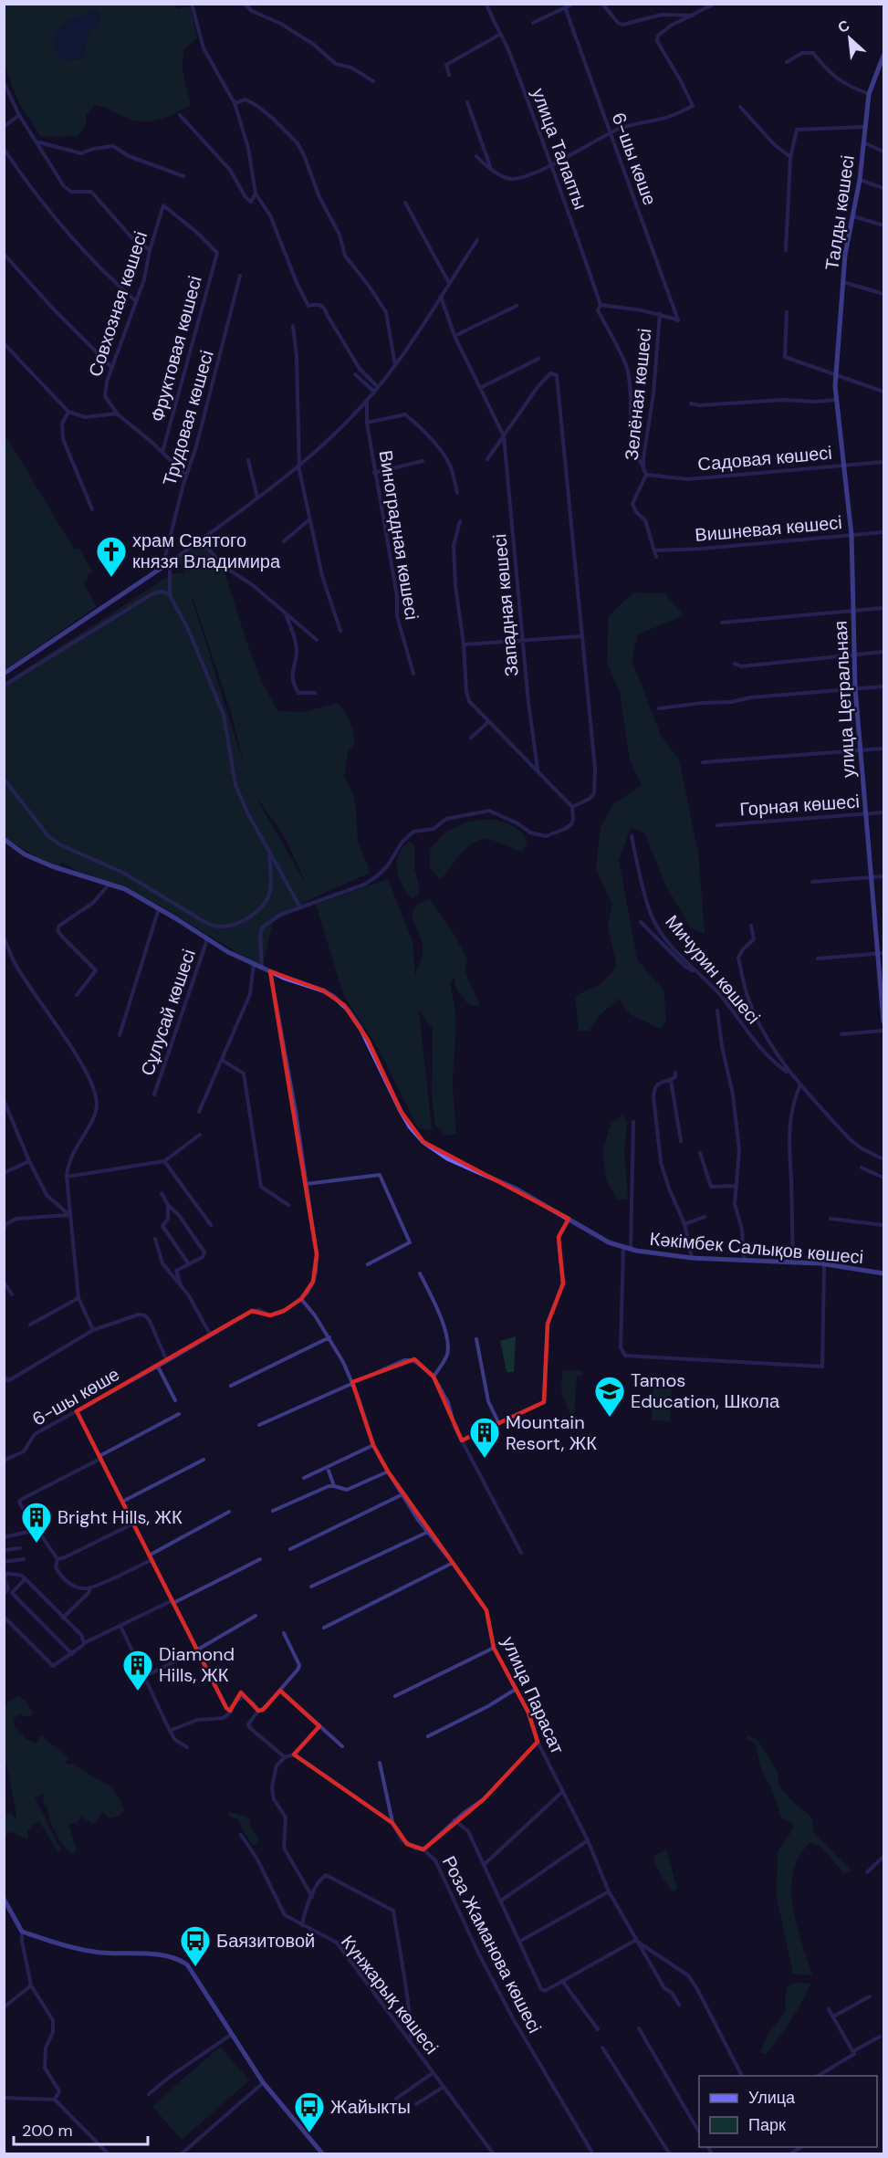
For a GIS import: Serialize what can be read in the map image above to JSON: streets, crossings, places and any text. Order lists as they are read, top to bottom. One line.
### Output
{"streets":{"street":["улица Талапты","6-шы көше","Талды көшесі","Совхозная көшесі","Фруктовая көшесі","Зелёная көшесі","Трудовая көшесі","Садовая көшесі","Вишневая көшесі","Виноградная көшесі","Западная көшесі","улица Цетральная","Горная көшесі","Мичурин көшесі","Сұлусай көшесі","Кәкімбек Салықов көшесі","улица Парасат","Роза Жаманова көшесі","Күнжарық көшесі"]},"crossings":[["улица Талапты","Зелёная көшесі"],["6-шы көше","Зелёная көшесі"],["6-шы көше","улица Парасат"],["Талды көшесі","улица Цетральная"],["Совхозная көшесі","Фруктовая көшесі"],["Совхозная көшесі","Трудовая көшесі"],["Зелёная көшесі","Садовая көшесі"],["Садовая көшесі","улица Цетральная"],["Вишневая көшесі","улица Цетральная"],["улица Цетральная","Горная көшесі"],["Сұлусай көшесі","Кәкімбек Салықов көшесі"]],"places":{"church":["храм Святого князя Владимира"],"school or university":["Tamos Education, Школа"],"building":["Mountain Resort, ЖК","Bright Hills, ЖК","Diamond Hills, ЖК"],"bus stop":["Баязитовой","Жайыкты"]},"legend":["Улица","Парк"],"scale_bar":"200 m","north":"top left"}
